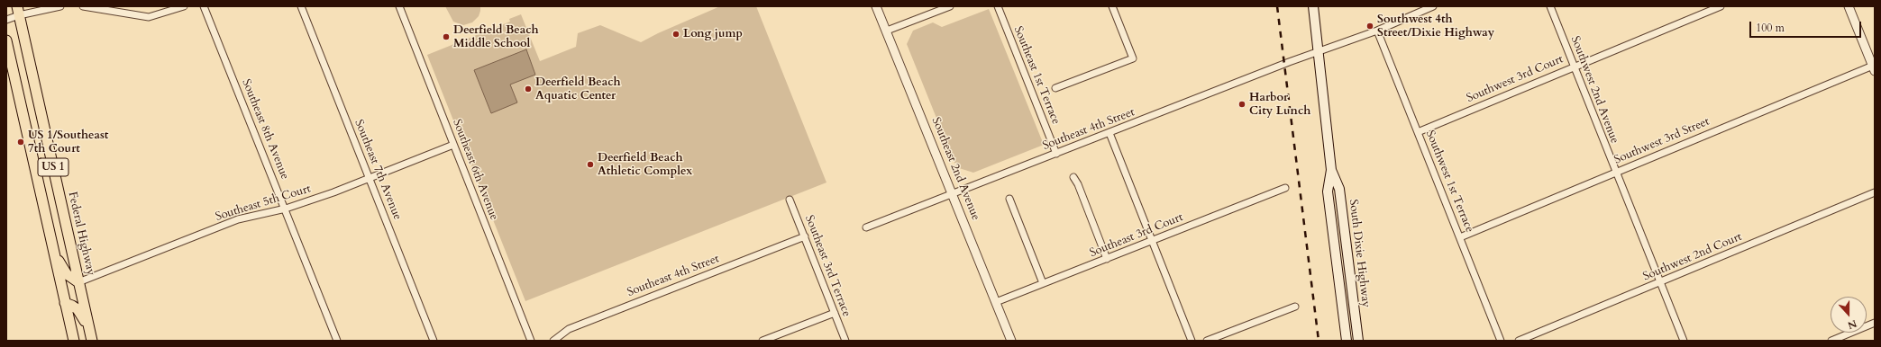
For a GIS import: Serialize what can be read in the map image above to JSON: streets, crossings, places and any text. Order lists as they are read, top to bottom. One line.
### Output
{"streets":{"main road":["US 1","Federal Highway","South Dixie Highway"],"street":["Southeast 1st Terrace","Southwest 3rd Court","Southwest 2nd Avenue","Southeast 8th Avenue","Southeast 4th Street","Southwest 3rd Street","Southeast 2nd Avenue","Southeast 7th Avenue","Southeast 6th Avenue","Southwest 1st Terrace","Southeast 5th Court","Southeast 3rd Court","Southwest 2nd Court","Southeast 3rd Terrace"]},"crossings":[["Southeast 1st Terrace","Southeast 4th Street"],["Southwest 3rd Court","Southwest 2nd Avenue"],["Southwest 3rd Court","Southwest 1st Terrace"],["Southwest 2nd Avenue","Southwest 3rd Street"],["Southwest 2nd Avenue","Southwest 2nd Court"],["Southeast 8th Avenue","Southeast 5th Court"],["Southeast 4th Street","Southeast 2nd Avenue"],["Southeast 4th Street","Southwest 1st Terrace"],["Southeast 4th Street","South Dixie Highway"],["Southeast 4th Street","Southeast 3rd Terrace"],["Southwest 3rd Street","Southwest 1st Terrace"],["Southeast 2nd Avenue","Southeast 3rd Court"],["Southeast 7th Avenue","Southeast 5th Court"],["Southeast 6th Avenue","Southeast 5th Court"],["Southeast 5th Court","Federal Highway"]],"places":["Southwest 4th Street/Dixie Highway","Long jump","Deerfield Beach Middle School","Deerfield Beach Aquatic Center","Harbor City Lunch","US 1/Southeast 7th Court","Deerfield Beach Athletic Complex"],"scale_bar":"100 m","north":"bottom"}
